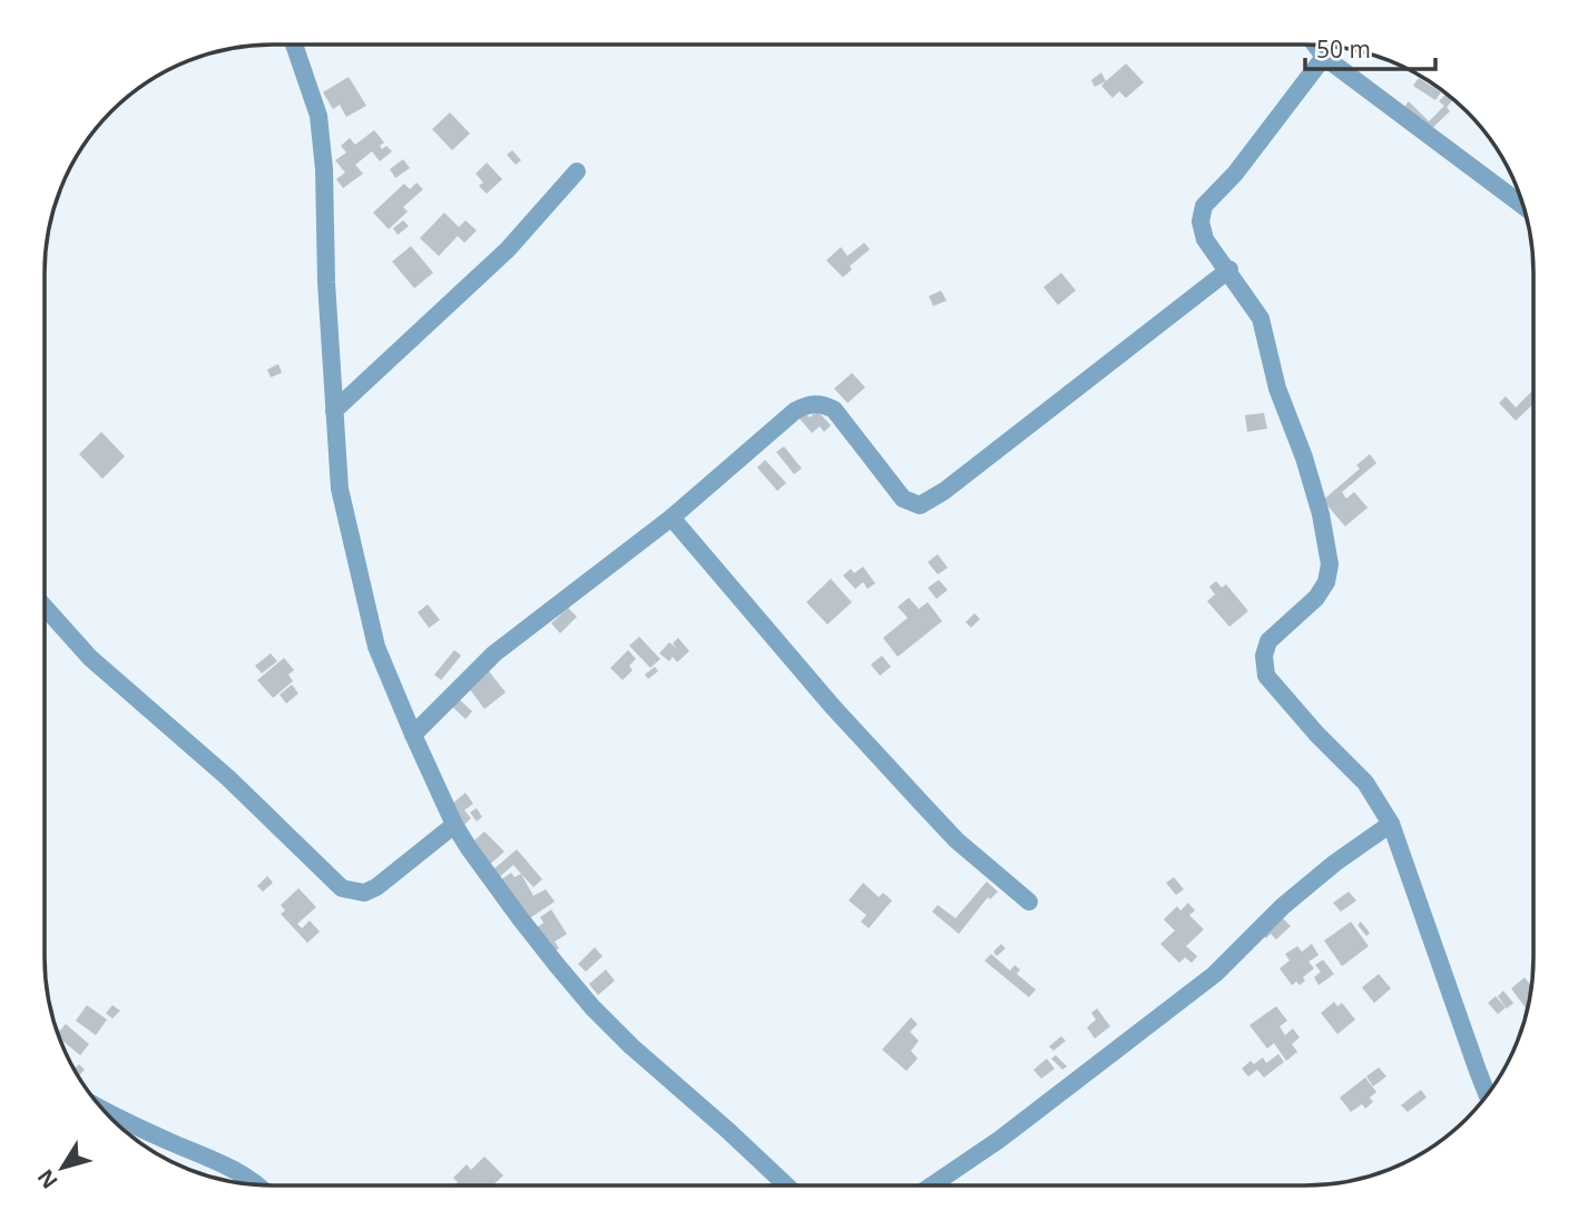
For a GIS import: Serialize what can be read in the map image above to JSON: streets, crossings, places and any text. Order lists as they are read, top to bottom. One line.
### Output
{"scale_bar":"50 m","north":"bottom left"}
